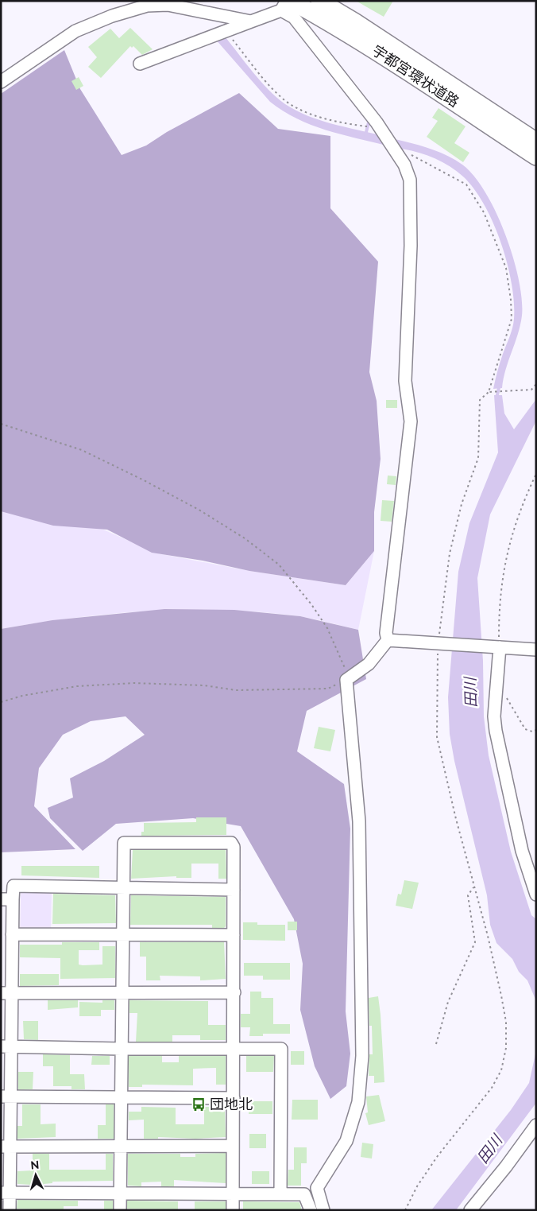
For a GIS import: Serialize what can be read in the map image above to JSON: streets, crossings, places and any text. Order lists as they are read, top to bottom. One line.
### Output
{"streets":{"highway":["宇都宮環状道路"]},"water":["田川"],"places":{"bus stop":["団地北"]},"north":"top"}
